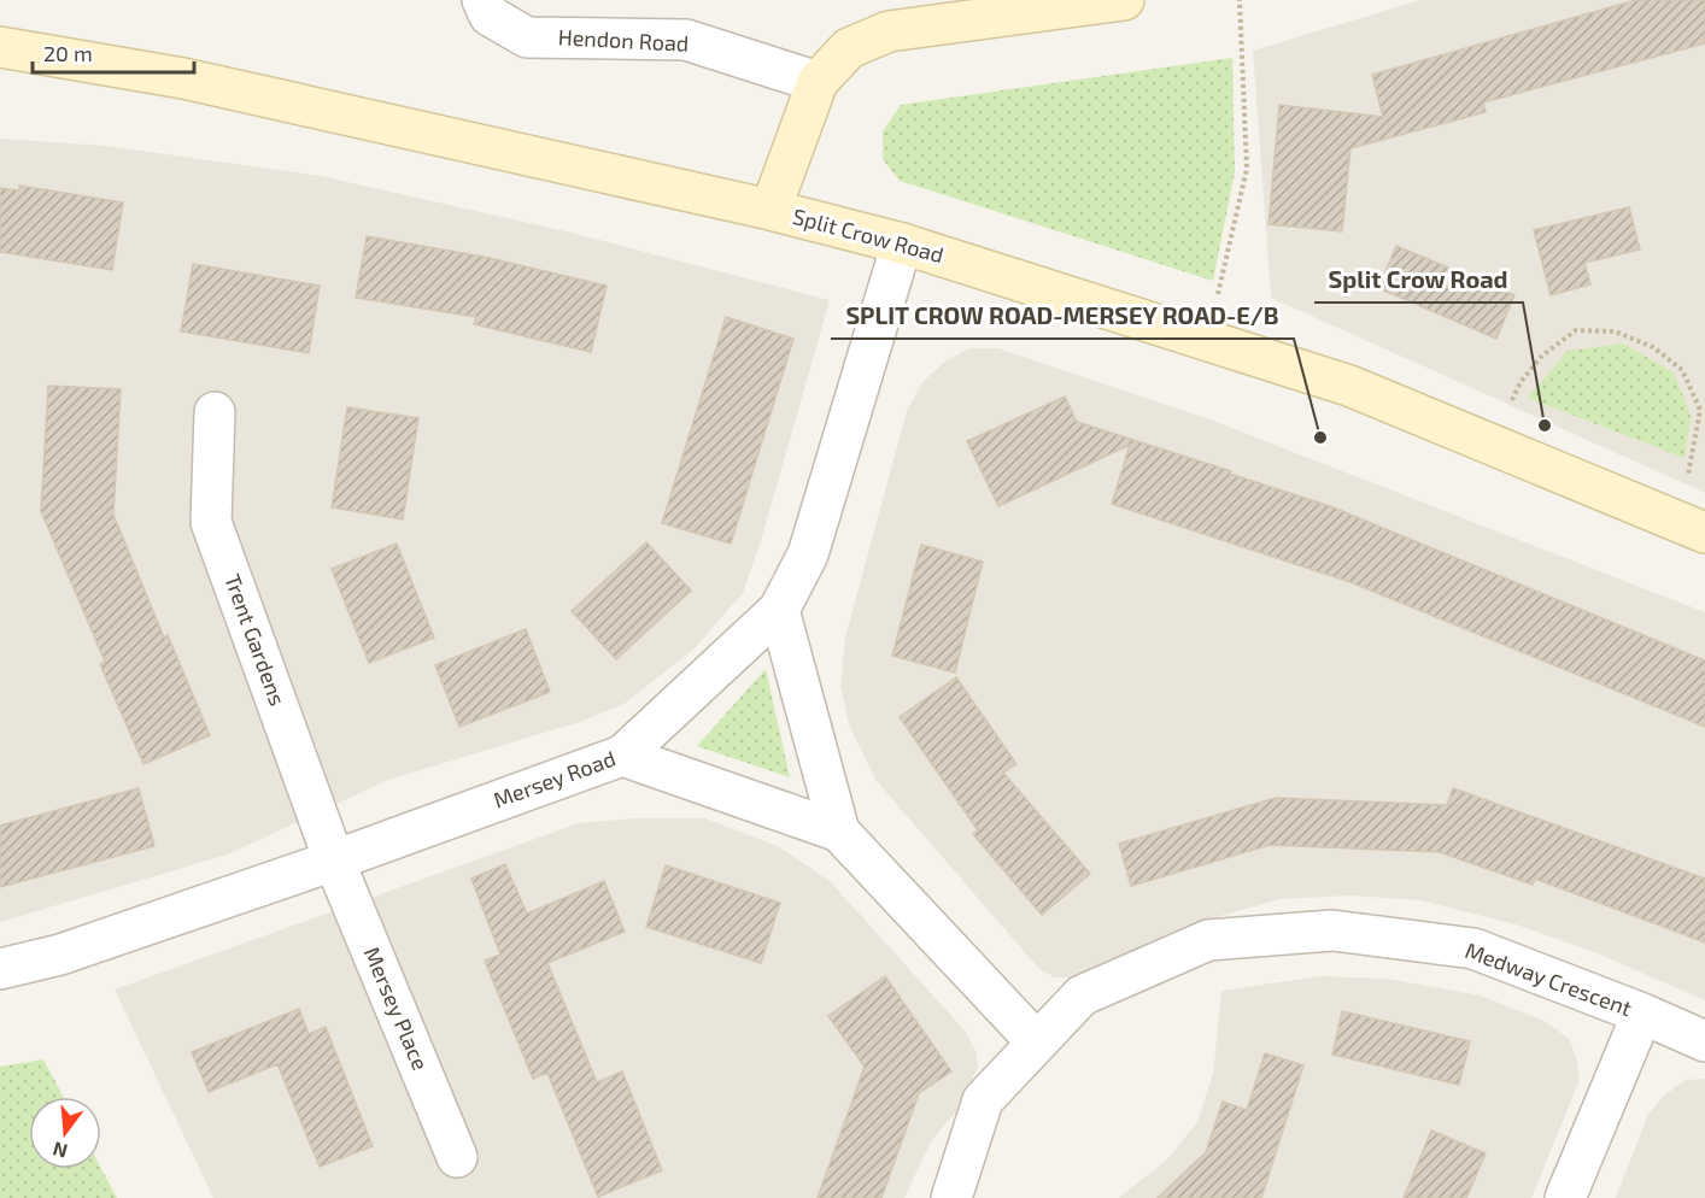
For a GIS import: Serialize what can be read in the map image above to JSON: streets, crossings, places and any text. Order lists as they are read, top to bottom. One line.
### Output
{"streets":{"street":["Hendon Road","Split Crow Road","Trent Gardens","Mersey Road","Medway Crescent","Mersey Place"]},"crossings":[["Split Crow Road","Mersey Road"],["Trent Gardens","Mersey Road"],["Trent Gardens","Mersey Place"],["Mersey Road","Mersey Place"]],"places":["Split Crow Road","SPLIT CROW ROAD-MERSEY ROAD-E/B"],"scale_bar":"20 m","north":"bottom"}
